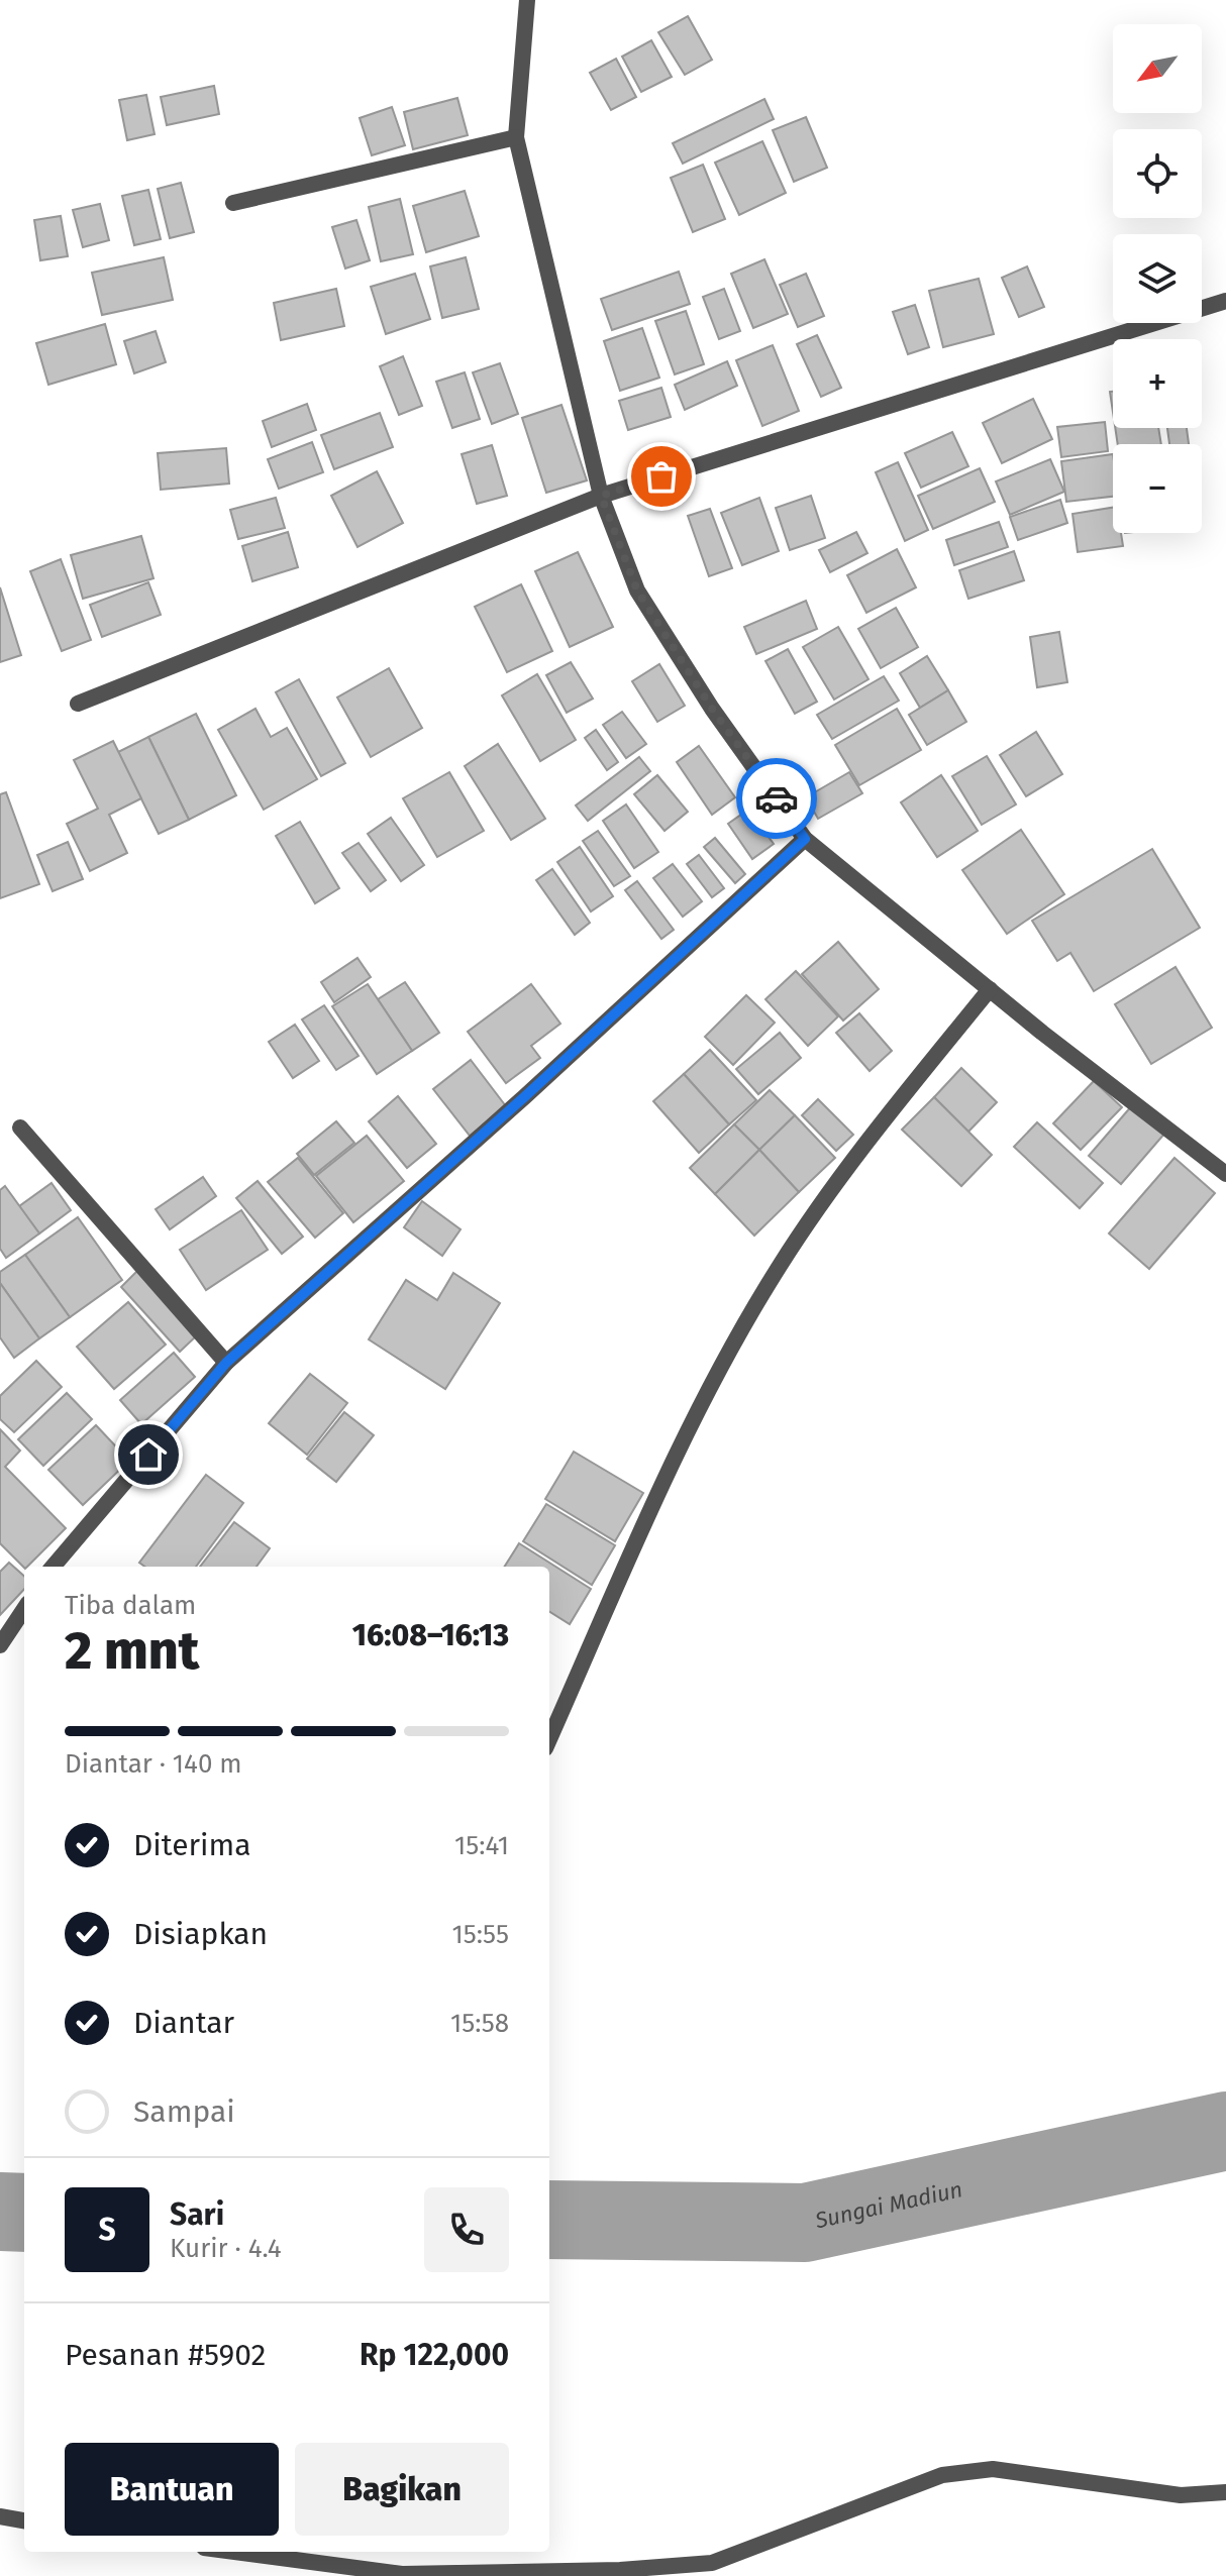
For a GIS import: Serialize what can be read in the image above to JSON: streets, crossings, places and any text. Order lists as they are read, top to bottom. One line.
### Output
{"water":["Sungai Madiun"],"north":"bottom left","page":{"map_buttons":["+","−"],"heading":["2 mnt","Tiba dalam","16:08–16:13"],"panel":["Sari","Kurir · 4.4","Pesanan #5902","Rp 122,000"],"bar":"Diantar · 140 m","list":[["Diterima","15:41"],["Disiapkan","15:55"],["Diantar","15:58"],"Sampai"],"round":"S","buttons":["Bantuan","Bagikan"]}}
